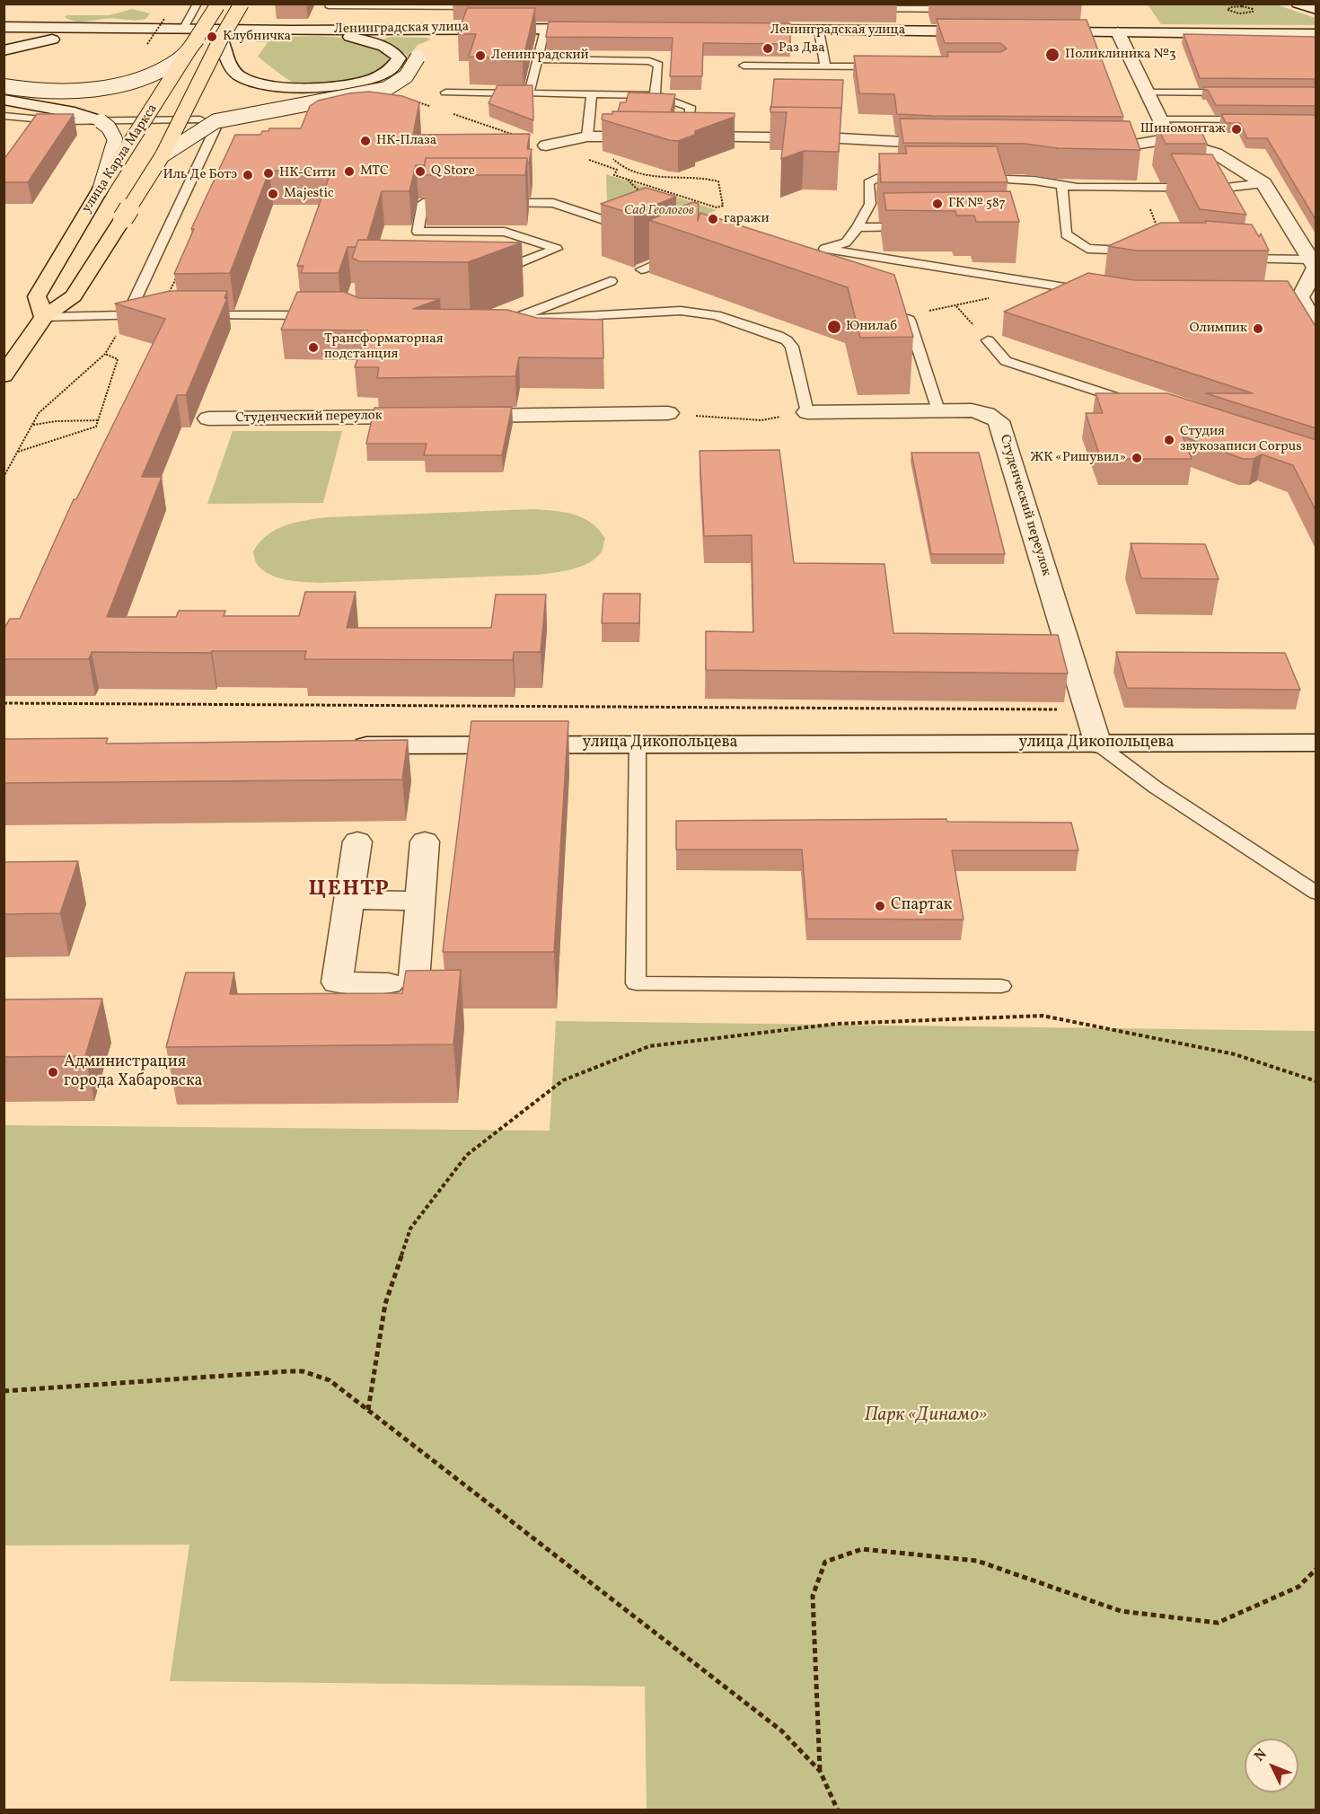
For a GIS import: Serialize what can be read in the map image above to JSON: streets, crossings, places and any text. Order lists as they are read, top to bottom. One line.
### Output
{"streets":{"main road":["Ленинградская улица","улица Карла Маркса","Студенческий переулок","улица Дикопольцева"]},"crossings":[["Студенческий переулок","улица Дикопольцева"]],"districts":["ЦЕНТР"],"parks":["Сад Геологов","Парк «Динамо»"],"places":["Клубничка","Раз Два","Поликлиника №3","Ленинградский","Шиномонтаж","НК-Плаза","МТС","Q Store","НК-Сити","Иль Де Ботэ","Majestic","ГК № 587","гаражи","Юнилаб","Олимпик","Трансформаторная подстанция","Студия звукозаписи Corpus","ЖК «Ришувил»","Спартак","Администрация города Хабаровска"],"north":"top left"}
